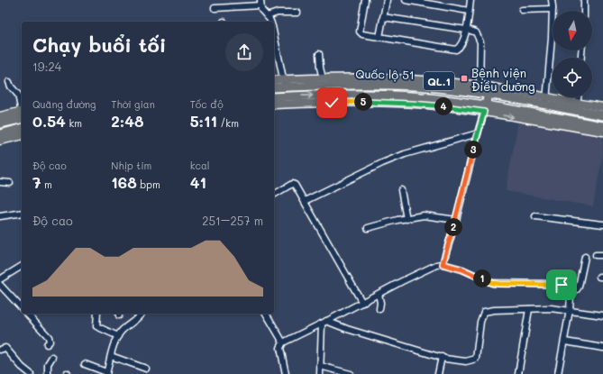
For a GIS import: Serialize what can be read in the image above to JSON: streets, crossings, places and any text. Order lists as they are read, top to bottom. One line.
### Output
{"streets":{"highway":["Quốc lộ 51","QL.1"]},"places":{"transit":["Bệnh viện Điều dưỡng"]},"north":"bottom","page":{"heading":["Chạy buổi tối","19:24"],"stats":[["Quãng đường","0.54 km"],["Thời gian","2:48"],["Tốc độ","5:11 /km"],["Độ cao","7 m"],["Nhịp tim","168 bpm"],["kcal","41"]],"pins":["5","4","3","2","1"],"chart":["Độ cao","251–257 m"]}}
